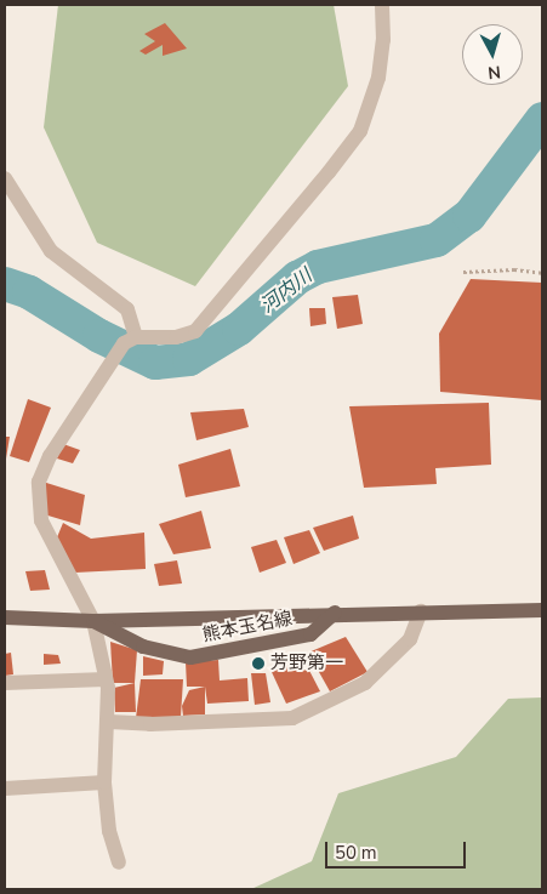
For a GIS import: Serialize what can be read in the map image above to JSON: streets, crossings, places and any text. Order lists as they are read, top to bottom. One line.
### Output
{"streets":{"main road":["熊本玉名線"]},"water":["河内川"],"places":["芳野第一"],"scale_bar":"50 m","north":"bottom"}
